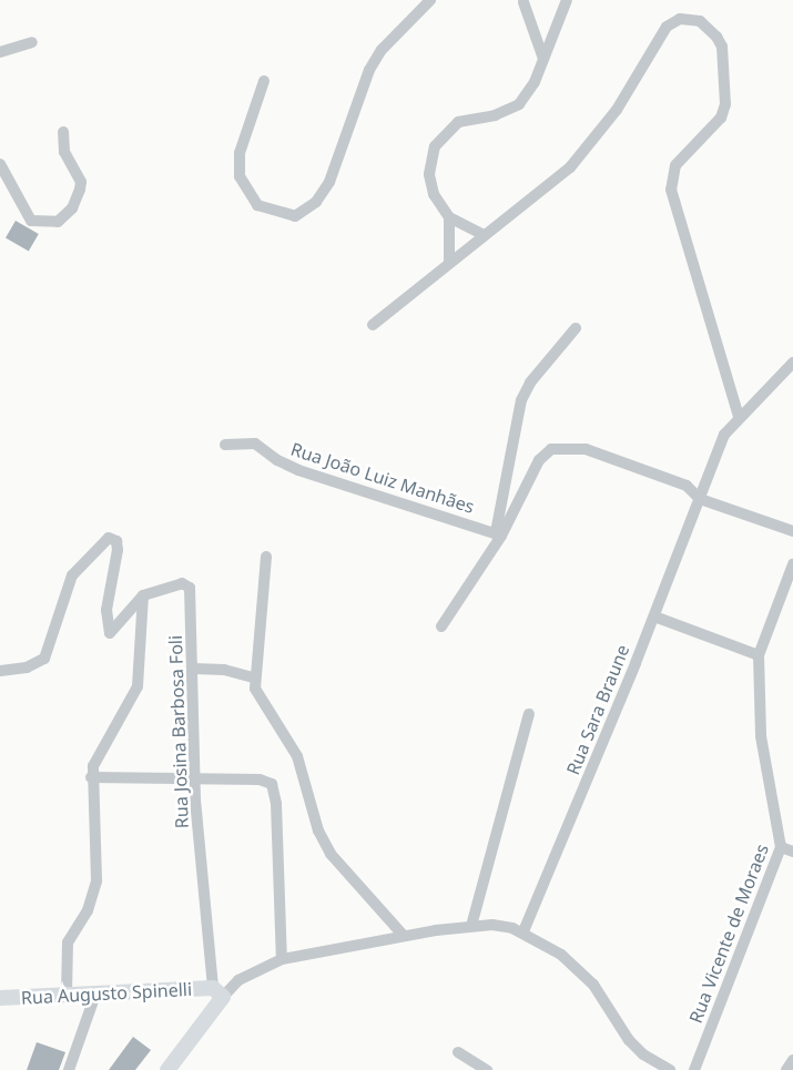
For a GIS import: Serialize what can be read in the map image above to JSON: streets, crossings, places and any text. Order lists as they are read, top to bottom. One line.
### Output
{"streets":{"street":["Rua João Luiz Manhães","Rua Sara Braune","Rua Josina Barbosa Foli","Rua Vicente de Moraes","Rua Augusto Spinelli"]},"crossings":[["Rua Josina Barbosa Foli","Rua Augusto Spinelli"]]}
